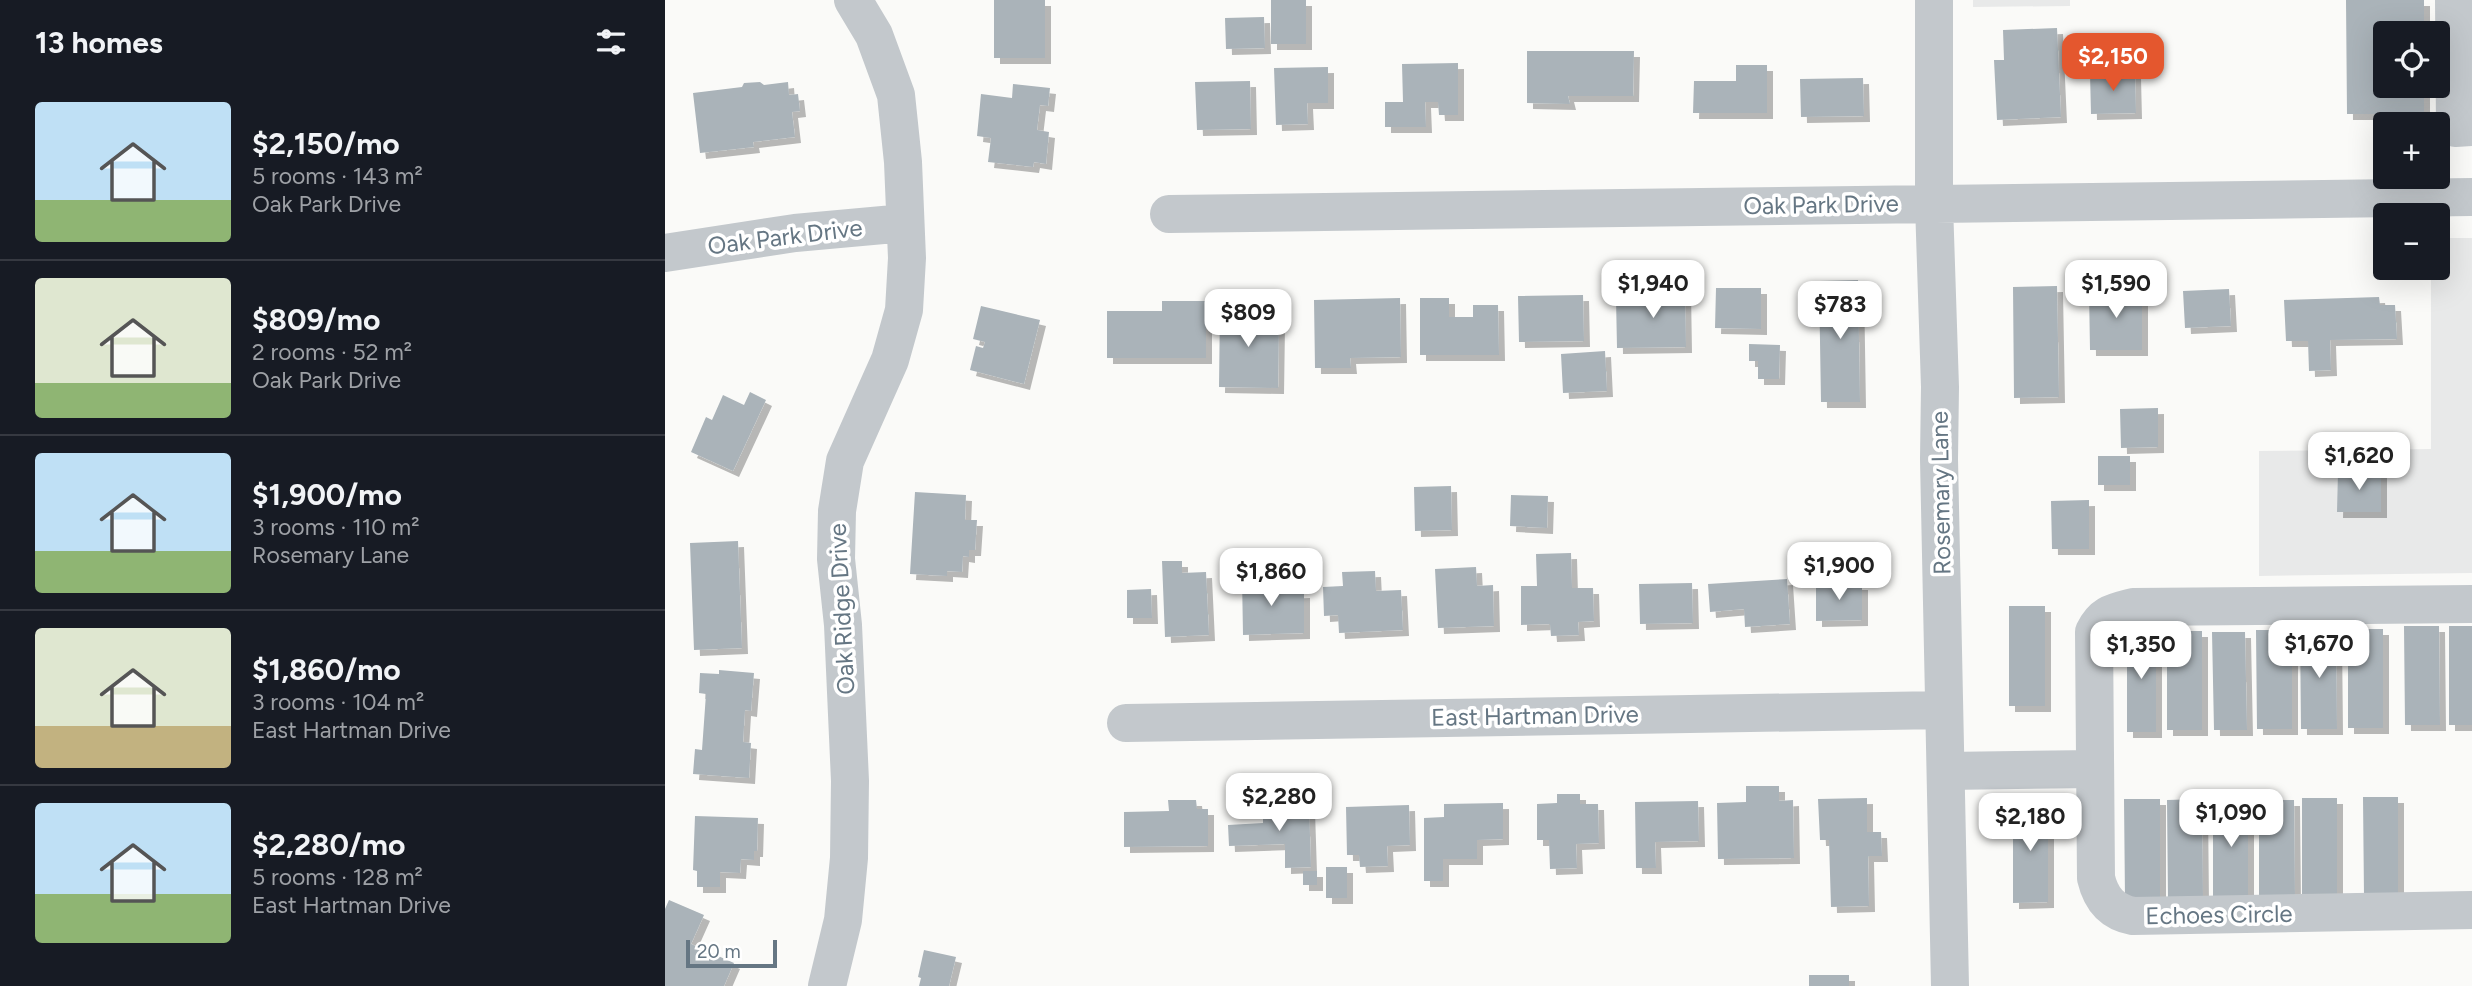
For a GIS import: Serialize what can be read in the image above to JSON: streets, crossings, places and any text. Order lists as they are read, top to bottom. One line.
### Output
{"streets":{"street":["Oak Park Drive","Rosemary Lane","Oak Ridge Drive","East Hartman Drive","Echoes Circle"]},"crossings":[["Oak Park Drive","Rosemary Lane"],["Oak Park Drive","Oak Ridge Drive"],["Rosemary Lane","East Hartman Drive"]],"scale_bar":"20 m","page":{"heading":"13 homes","map_buttons":["+","−"],"price":["$2,150","$1,940","$1,590","$783","$809","$1,620","$1,900","$1,860","$1,670","$1,350","$2,280","$1,090","$2,180"],"list":[{"name":"$2,150/mo","note":"5 rooms · 143 m² · Oak Park Drive"},{"name":"$809/mo","note":"2 rooms · 52 m² · Oak Park Drive"},{"name":"$1,900/mo","note":"3 rooms · 110 m² · Rosemary Lane"},{"name":"$1,860/mo","note":"3 rooms · 104 m² · East Hartman Drive"},{"name":"$2,280/mo","note":"5 rooms · 128 m² · East Hartman Drive"}],"scale":"20 m"}}
